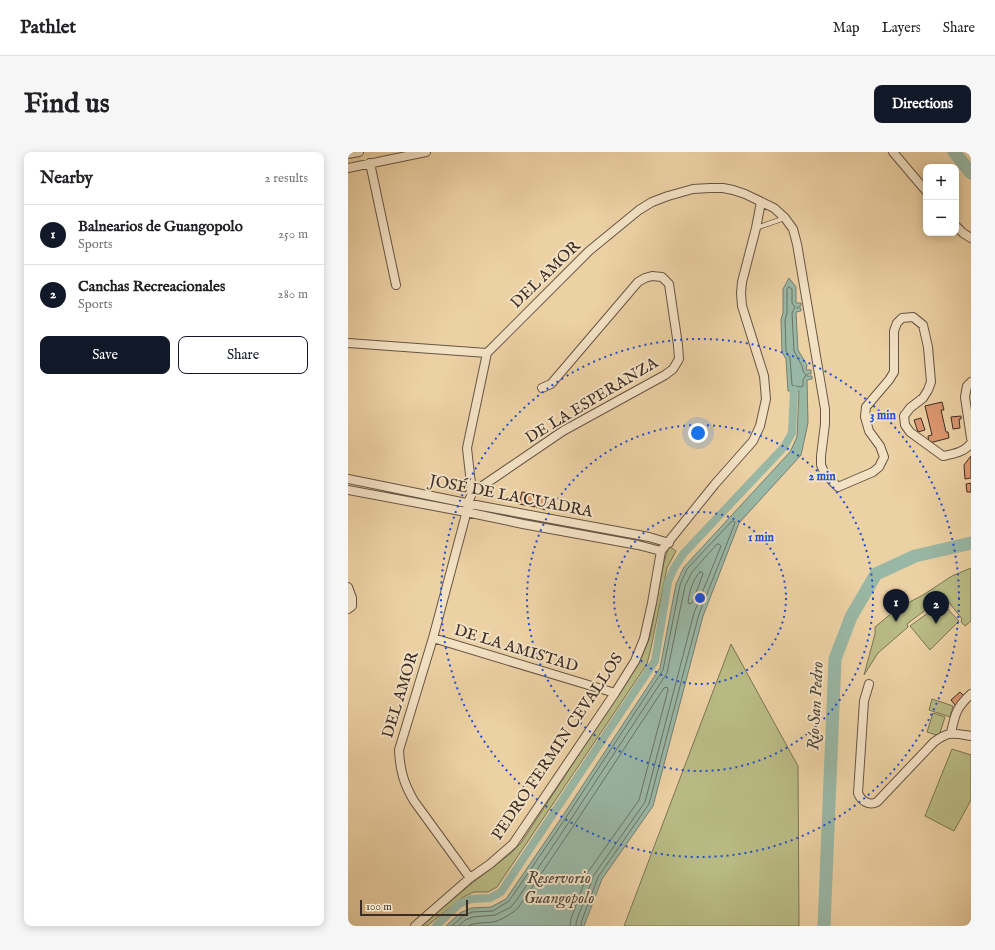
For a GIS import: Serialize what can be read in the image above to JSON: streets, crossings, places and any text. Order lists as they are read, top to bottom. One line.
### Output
{"streets":{"street":["DEL AMOR","DE LA ESPERANZA","JOSÉ DE LA CUADRA","DE LA AMISTAD","PEDRO FERMIN CEVALLOS"]},"crossings":[["DEL AMOR","JOSÉ DE LA CUADRA"],["DEL AMOR","DE LA AMISTAD"],["DEL AMOR","PEDRO FERMIN CEVALLOS"],["JOSÉ DE LA CUADRA","PEDRO FERMIN CEVALLOS"],["DE LA AMISTAD","PEDRO FERMIN CEVALLOS"]],"water":["Río San Pedro","Reservorio Guangopolo"],"scale_bar":"100 m","page":{"header":"Pathlet","nav":["Map","Layers","Share"],"buttons":["Directions",["Save","Share"]],"title":"Find us","heading":["Nearby","2 results"],"map_buttons":["+","−"],"list":[{"mark":"1","name":"Balnearios de Guangopolo","note":"Sports","value":"250 m"},{"mark":"2","name":"Canchas Recreacionales","note":"Sports","value":"280 m"}],"pins":["1","2"],"scale":"100 m"},"rings":["3 min","2 min","1 min"]}
